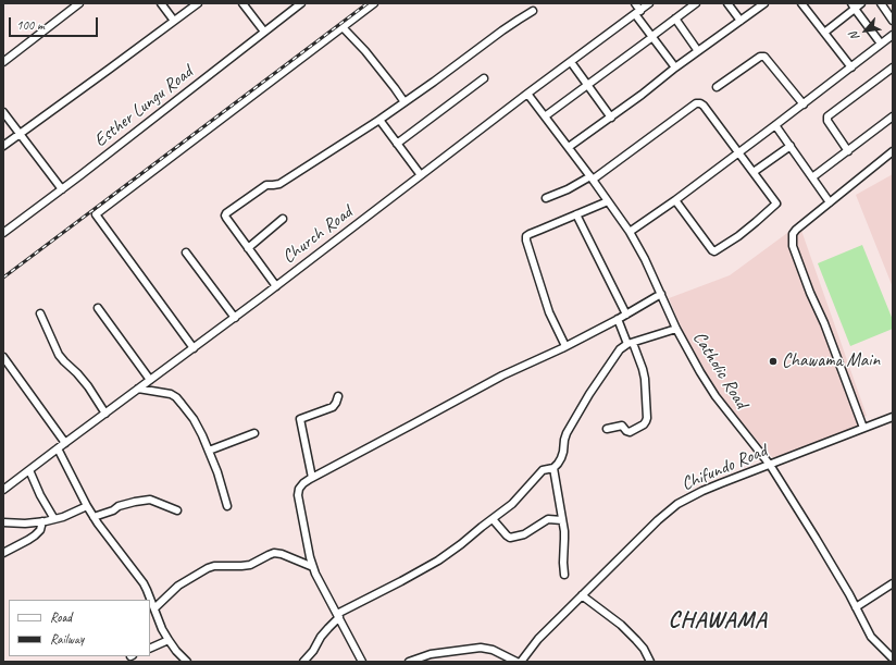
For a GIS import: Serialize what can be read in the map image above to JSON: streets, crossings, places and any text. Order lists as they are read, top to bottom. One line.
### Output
{"streets":{"street":["Esther Lungu Road","Church Road","Catholic Road","Chifundo Road"]},"crossings":[["Church Road","Catholic Road"],["Catholic Road","Chifundo Road"]],"districts":["CHAWAMA"],"places":["Chawama Main"],"legend":["Road","Railway"],"scale_bar":"100 m","north":"bottom left"}
